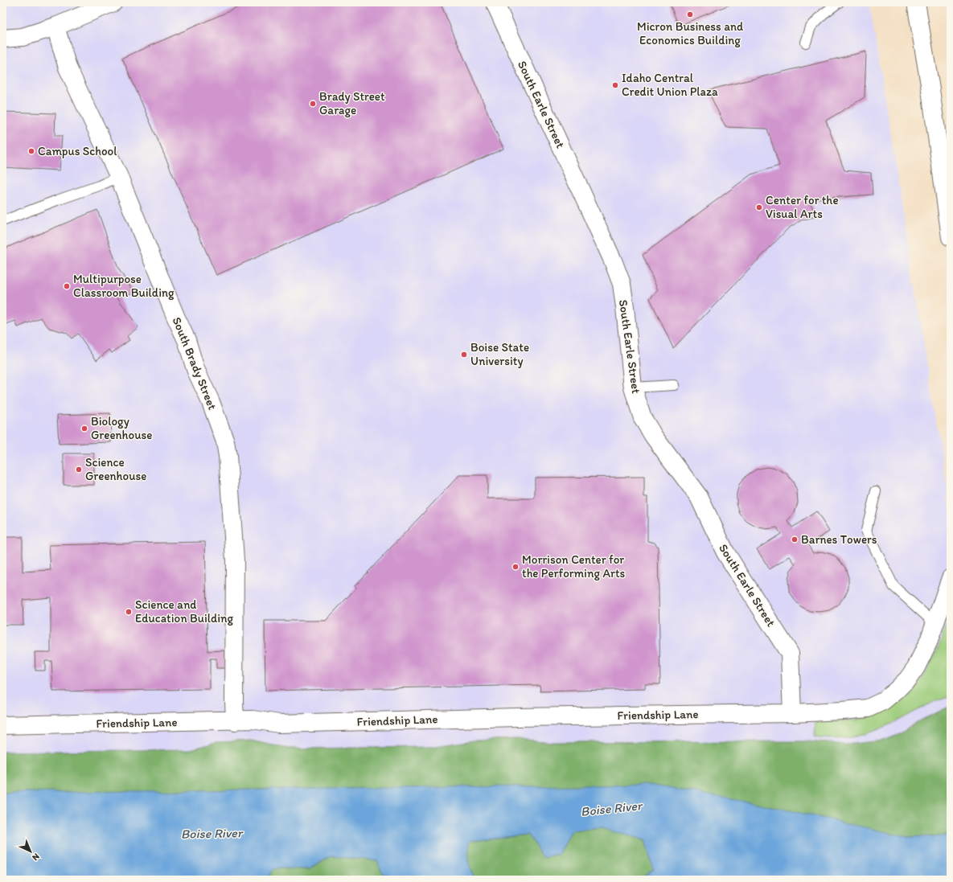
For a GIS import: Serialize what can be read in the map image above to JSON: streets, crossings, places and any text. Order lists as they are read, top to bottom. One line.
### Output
{"streets":{"street":["South Earle Street","South Brady Street","Friendship Lane"]},"crossings":[["South Earle Street","Friendship Lane"],["South Brady Street","Friendship Lane"]],"water":["Boise River"],"places":["Micron Business and Economics Building","Idaho Central Credit Union Plaza","Brady Street Garage","Campus School","Center for the Visual Arts","Multipurpose Classroom Building","Boise State University","Biology Greenhouse","Science Greenhouse","Barnes Towers","Morrison Center for the Performing Arts","Science and Education Building"],"north":"bottom right"}
